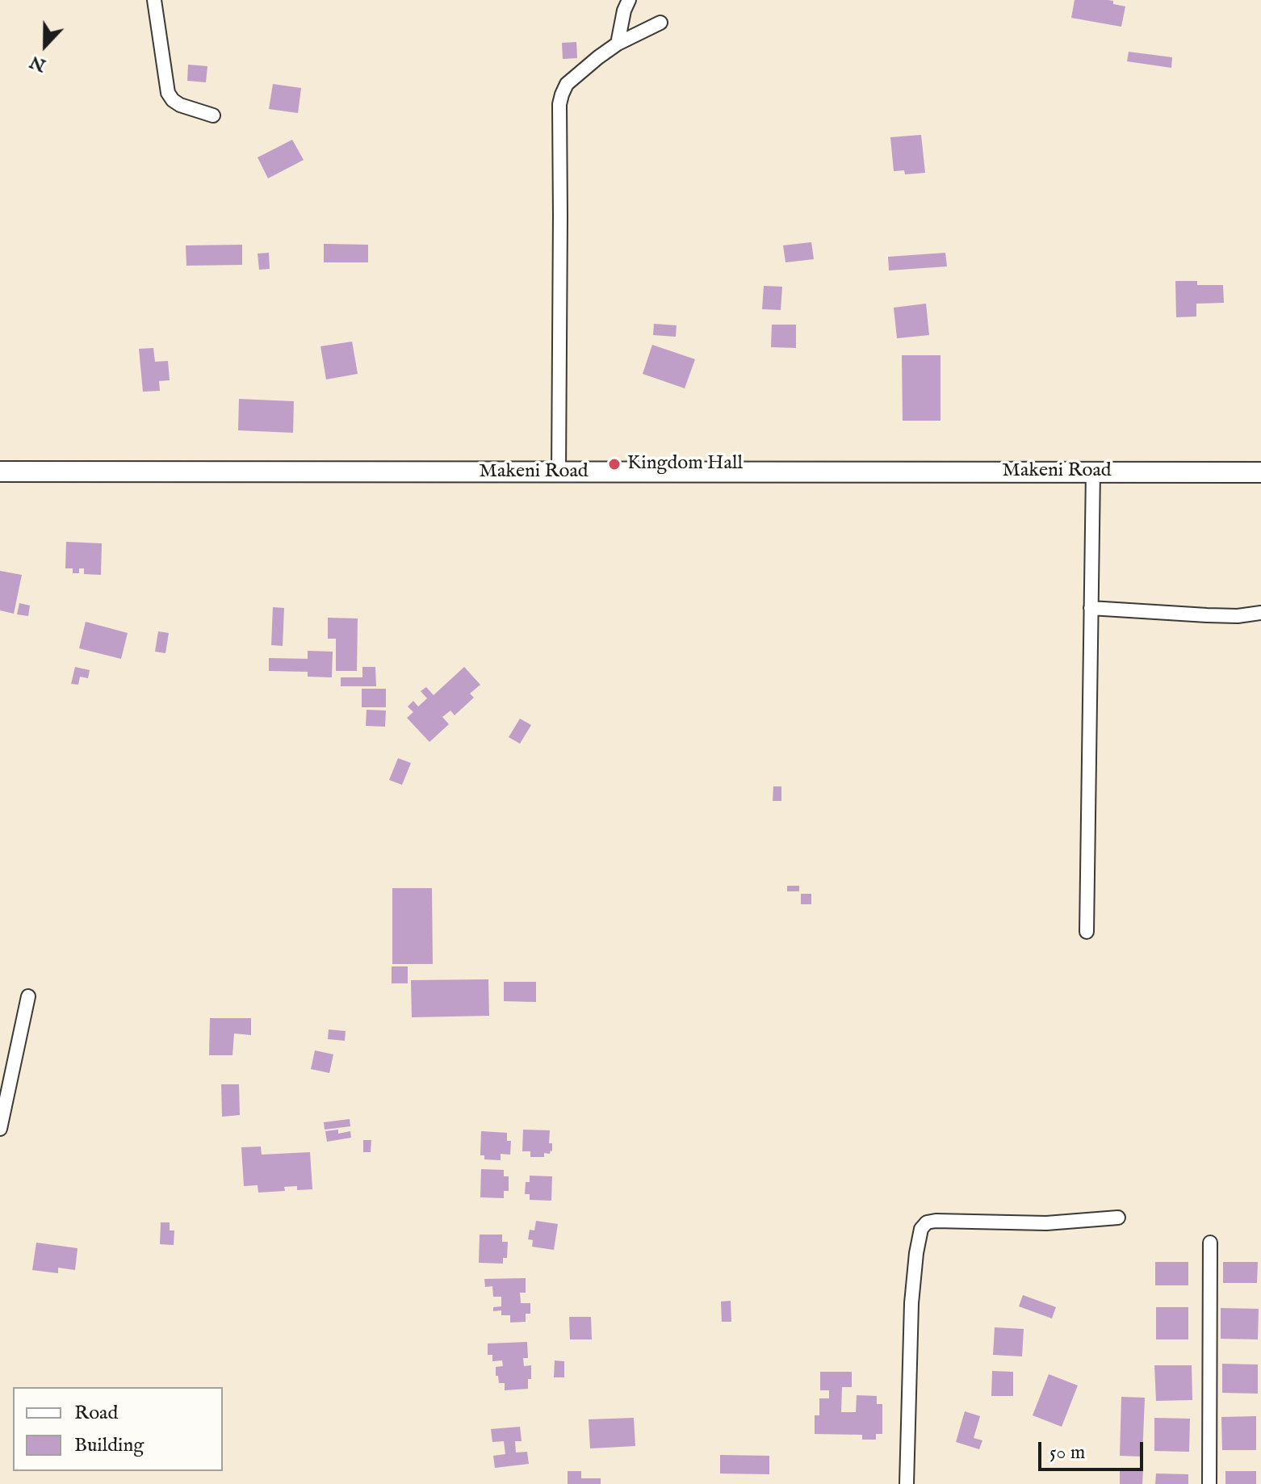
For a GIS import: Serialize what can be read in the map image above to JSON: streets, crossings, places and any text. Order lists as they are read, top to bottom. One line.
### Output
{"streets":{"main road":["Makeni Road"]},"places":["Kingdom Hall"],"legend":["Road","Building"],"scale_bar":"50 m","north":"bottom"}
